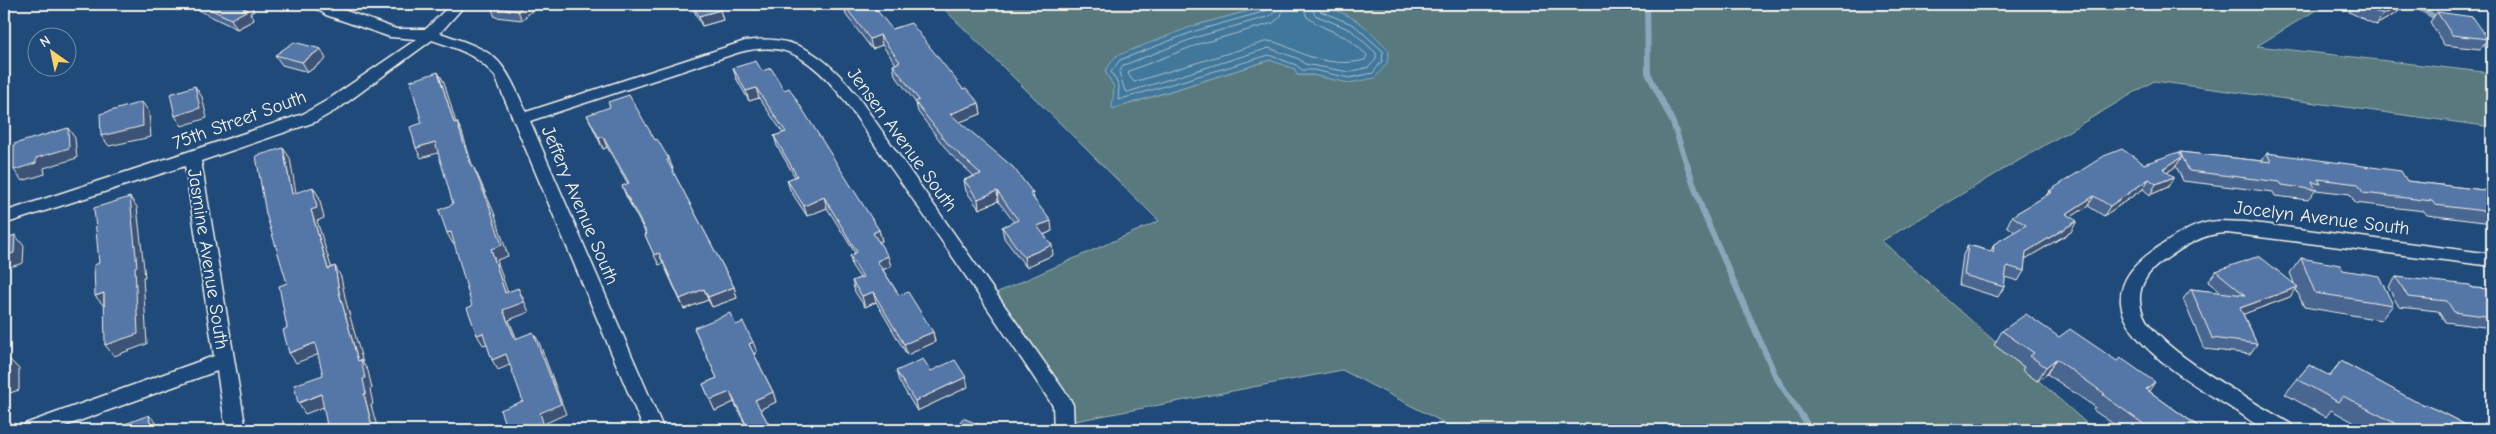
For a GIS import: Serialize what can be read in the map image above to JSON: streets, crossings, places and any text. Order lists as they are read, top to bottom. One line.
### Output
{"streets":{"street":["75th Street South","Jensen Avenue South","Jeffery Avenue South","Jocelyn Avenue South","Jasmine Avenue South"]},"crossings":[["75th Street South","Jeffery Avenue South"],["75th Street South","Jasmine Avenue South"],["Jensen Avenue South","Jeffery Avenue South"]],"north":"top left"}
